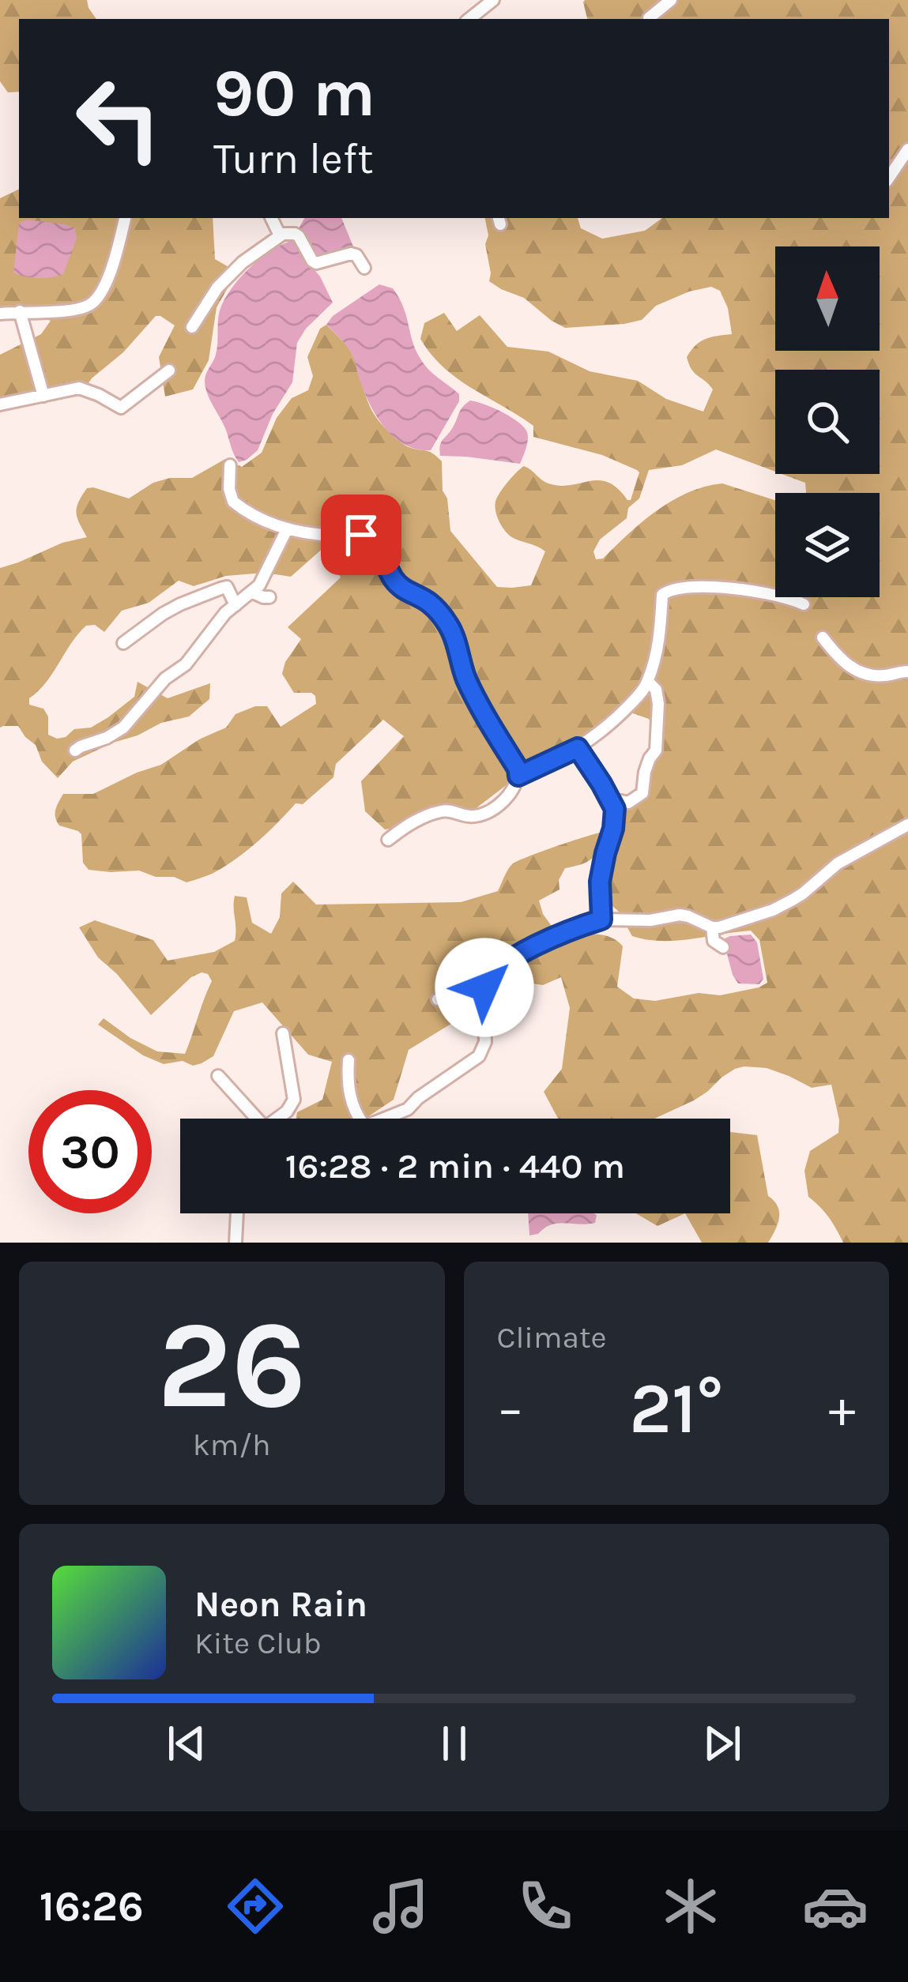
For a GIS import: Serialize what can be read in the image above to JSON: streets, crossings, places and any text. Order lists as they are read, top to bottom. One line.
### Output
{"north":"top","page":{"turn":["90 m","Turn left"],"limit":"30","trip":"16:28 · 2 min · 440 m","tile":[["26","km/h"],"Climate"],"heat":["−","21°","+"],"song":["Neon Rain","Kite Club"],"tabs":"16:26"}}
